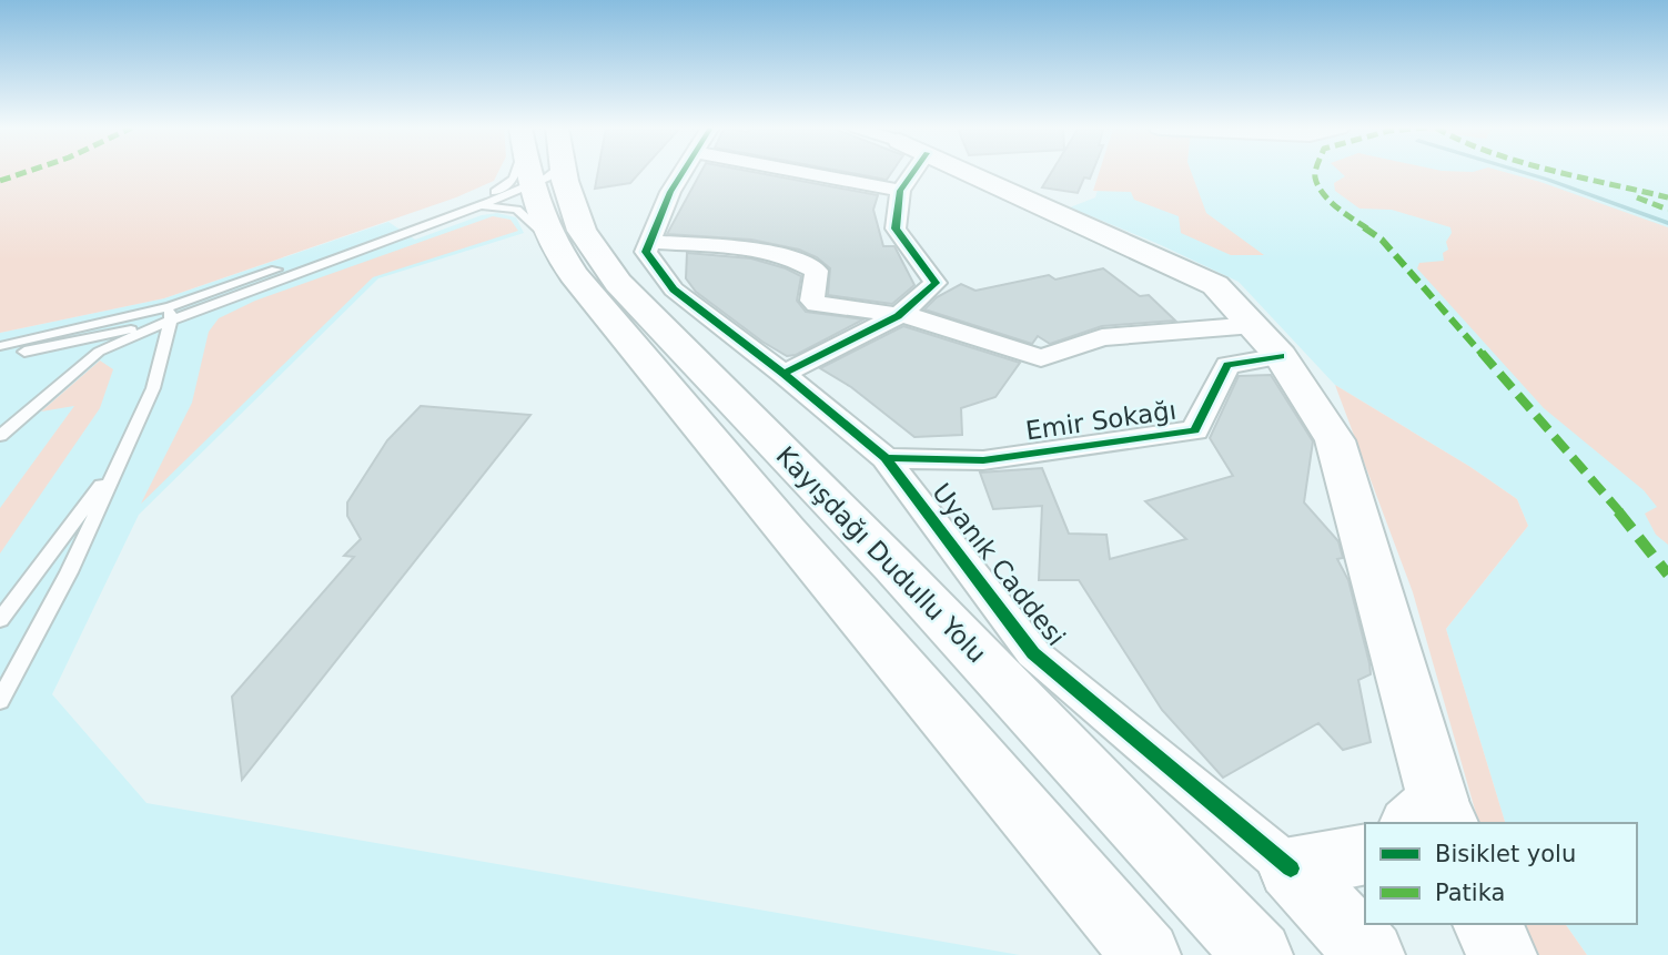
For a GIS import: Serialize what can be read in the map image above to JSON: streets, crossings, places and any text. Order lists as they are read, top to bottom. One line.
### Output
{"streets":{"main road":["Kayışdağı Dudullu Yolu"],"street":["Emir Sokağı","Uyanık Caddesi"]},"crossings":[["Emir Sokağı","Uyanık Caddesi"]],"legend":["Bisiklet yolu","Patika"]}
